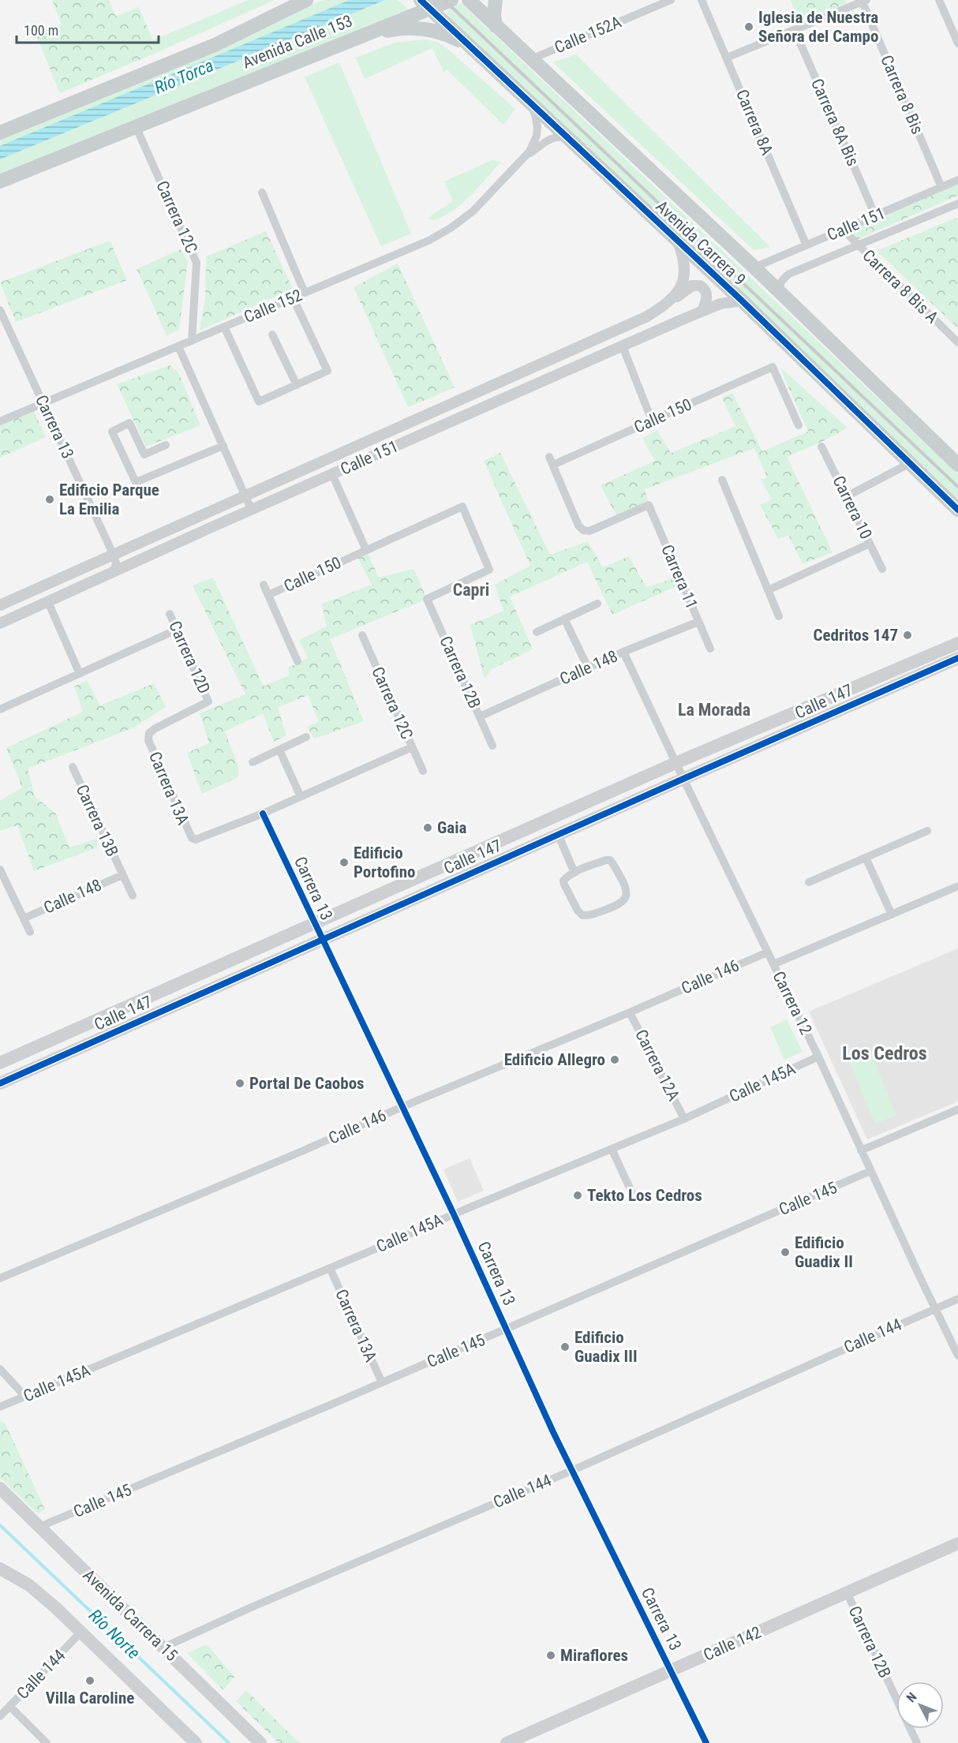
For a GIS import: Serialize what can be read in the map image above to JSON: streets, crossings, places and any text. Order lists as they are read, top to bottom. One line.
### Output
{"streets":{"main road":["Avenida Calle 153","Avenida Carrera 9","Calle 147","Avenida Carrera 15","Calle 142"],"street":["Calle 152A","Carrera 8 Bis","Carrera 8A","Carrera 8A Bis","Carrera 12C","Calle 151","Carrera 8 Bis A","Calle 152","Calle 150","Carrera 13","Carrera 10","Carrera 11","Carrera 12D","Calle 148","Carrera 12B","Carrera 13A","Carrera 13B","Calle 146","Carrera 12","Carrera 12A","Calle 145A","Calle 145","Calle 144"]},"crossings":[["Calle 152A","Avenida Carrera 9"],["Avenida Calle 153","Carrera 12C"],["Avenida Calle 153","Avenida Carrera 9"],["Carrera 8 Bis","Calle 151"],["Carrera 8A","Calle 151"],["Carrera 8A Bis","Calle 151"],["Carrera 12C","Calle 152"],["Calle 151","Avenida Carrera 9"],["Calle 151","Carrera 8 Bis A"],["Calle 151","Carrera 13"],["Avenida Carrera 9","Calle 152"],["Calle 152","Carrera 13"],["Calle 150","Carrera 11"],["Calle 150","Carrera 12B"],["Carrera 13","Calle 147"],["Carrera 13","Carrera 13A"],["Carrera 13","Calle 146"],["Carrera 13","Calle 145A"],["Carrera 13","Calle 145"],["Carrera 13","Calle 144"],["Carrera 13","Calle 142"],["Carrera 11","Calle 148"],["Carrera 12D","Carrera 13A"],["Calle 148","Carrera 12B"],["Calle 148","Carrera 13B"],["Calle 148","Carrera 12"],["Carrera 12B","Calle 142"],["Calle 147","Carrera 12"],["Carrera 13A","Calle 145A"],["Carrera 13A","Calle 145"],["Calle 146","Carrera 12"],["Calle 146","Carrera 12A"],["Carrera 12","Calle 145A"],["Carrera 12","Calle 145"],["Carrera 12","Calle 144"],["Carrera 12A","Calle 145A"],["Calle 145","Avenida Carrera 15"],["Calle 144","Avenida Carrera 15"]],"districts":["Capri","La Morada","Los Cedros"],"water":["Río Torca","Río Norte"],"places":["Iglesia de Nuestra Señora del Campo","Edificio Parque La Emilia","Cedritos 147","Gaia","Edificio Portofino","Edificio Allegro","Portal De Caobos","Tekto Los Cedros","Edificio Guadix II","Edificio Guadix III","Miraflores","Villa Caroline"],"scale_bar":"100 m","north":"top left"}
